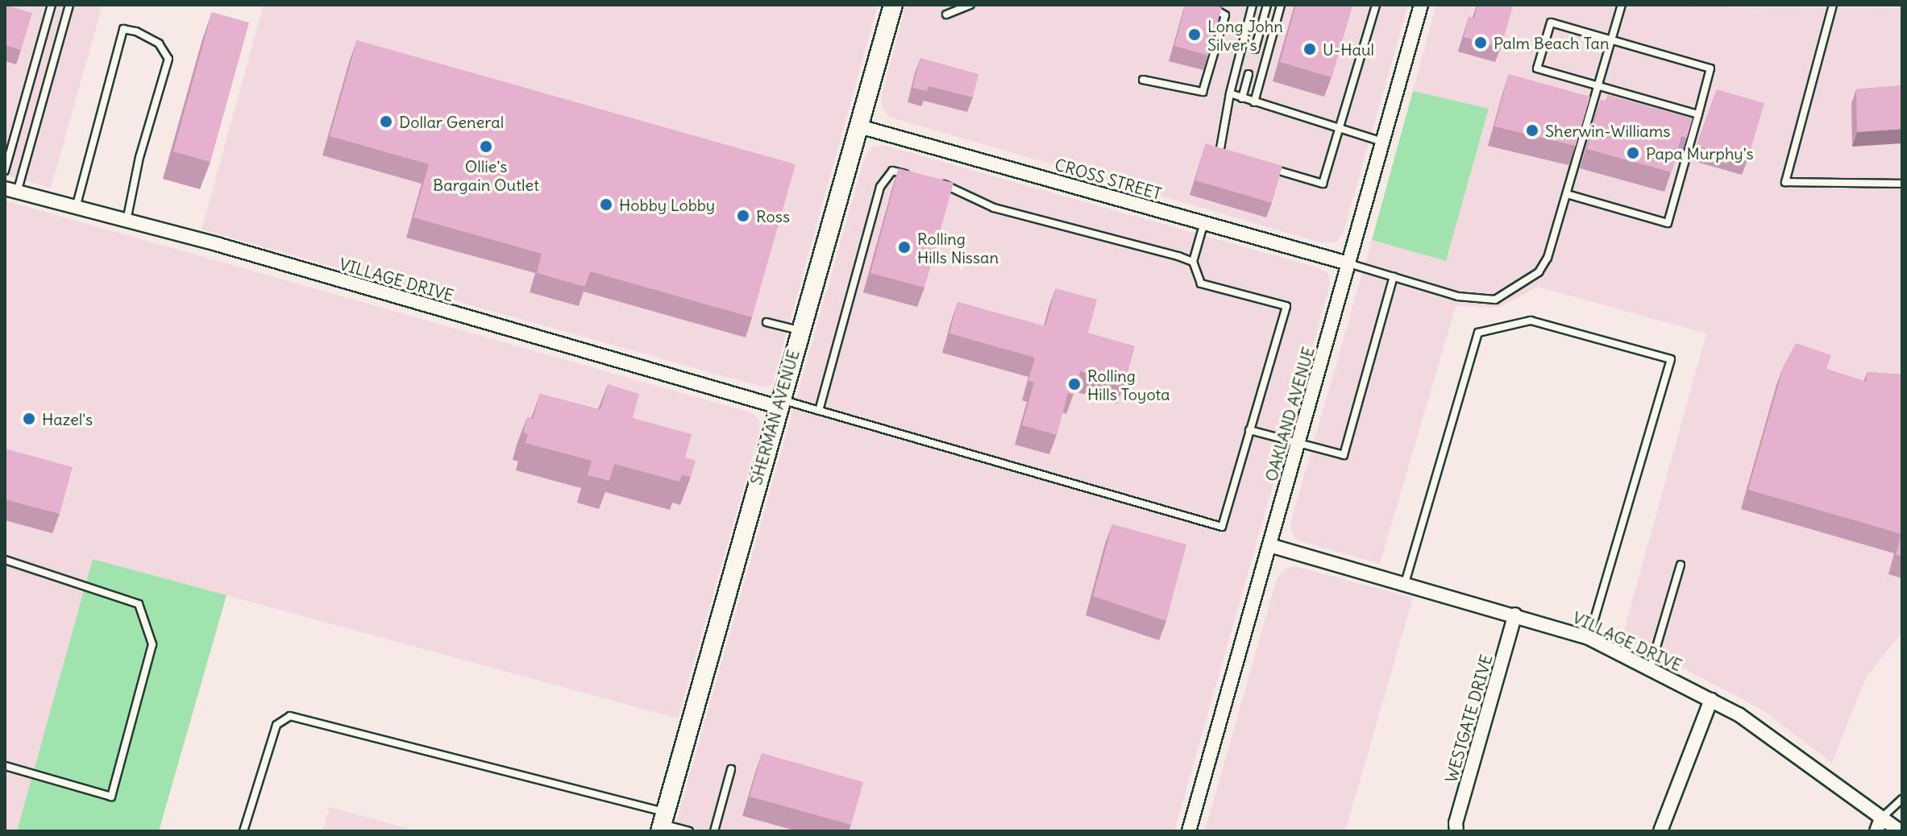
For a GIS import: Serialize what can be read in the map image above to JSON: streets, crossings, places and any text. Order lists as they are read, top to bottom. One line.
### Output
{"streets":{"street":["CROSS STREET","VILLAGE DRIVE","OAKLAND AVENUE","SHERMAN AVENUE","WESTGATE DRIVE"]},"crossings":[["CROSS STREET","OAKLAND AVENUE"],["CROSS STREET","SHERMAN AVENUE"],["VILLAGE DRIVE","OAKLAND AVENUE"],["VILLAGE DRIVE","SHERMAN AVENUE"],["VILLAGE DRIVE","WESTGATE DRIVE"]],"places":["Long John Silver's","Palm Beach Tan","U-Haul","Dollar General","Sherwin-Williams","Ollie's Bargain Outlet","Papa Murphy's","Hobby Lobby","Ross","Rolling Hills Nissan","Rolling Hills Toyota","Hazel's"]}
